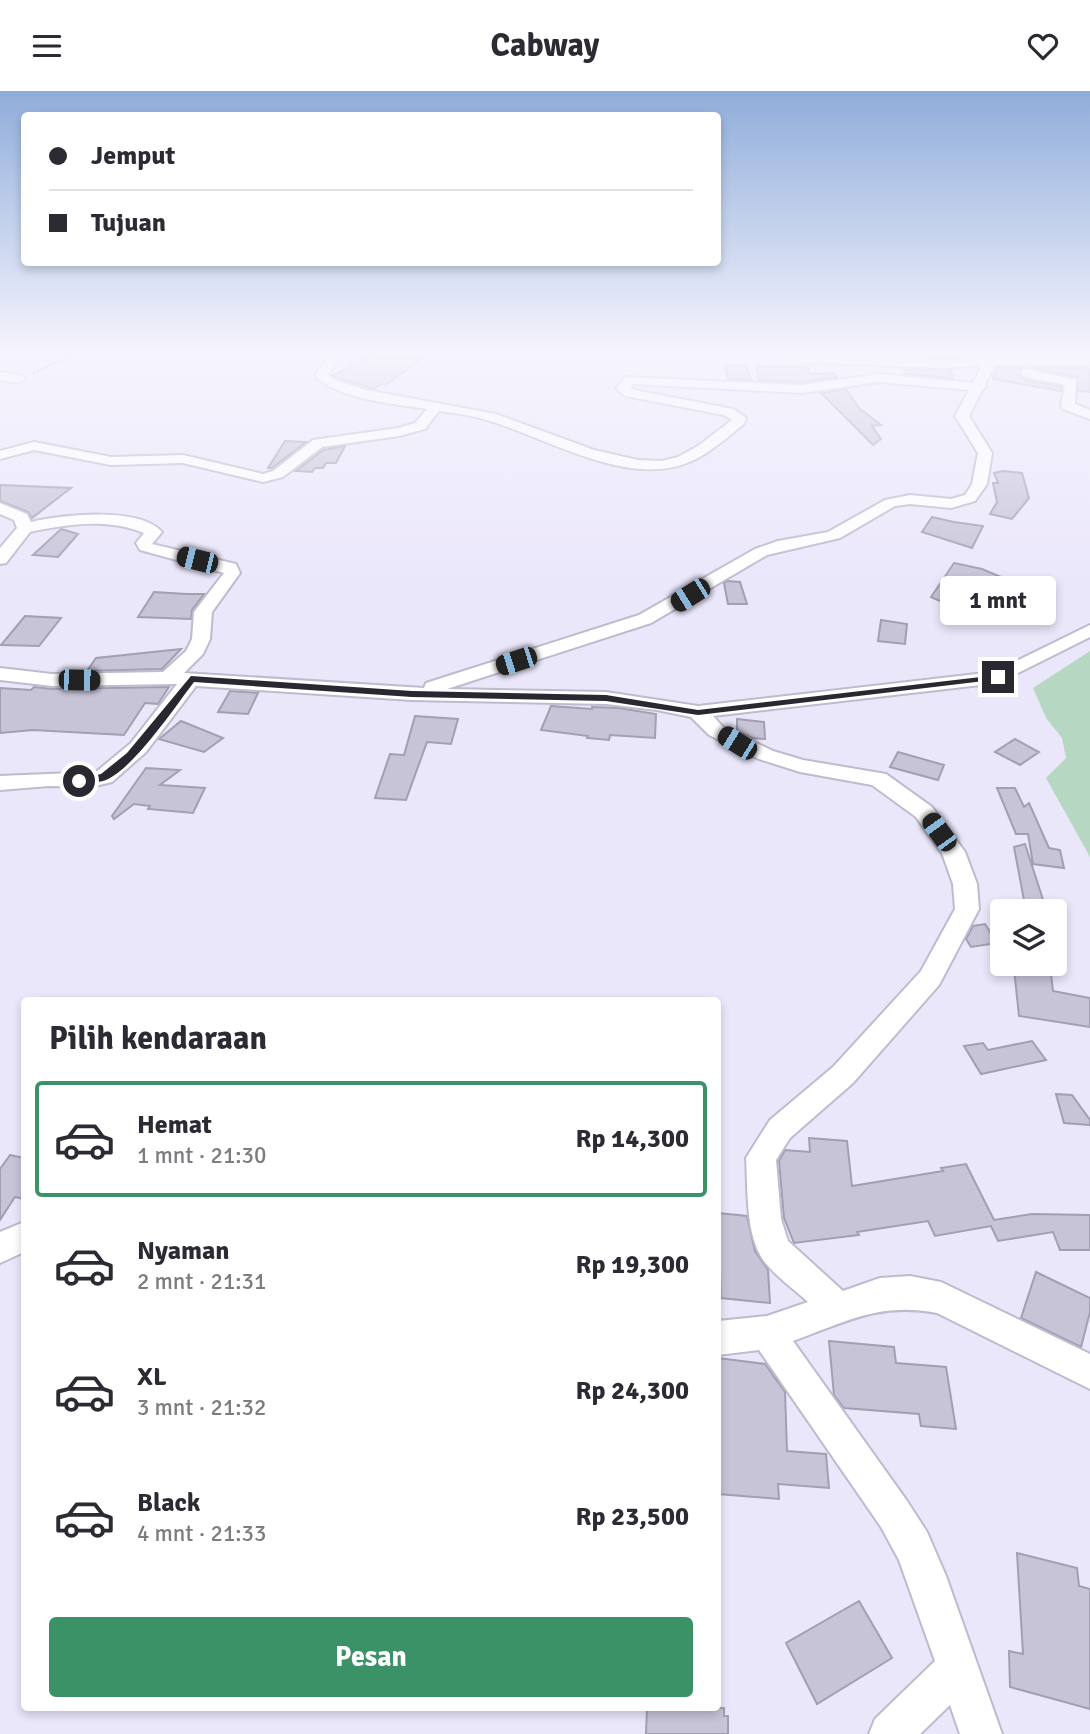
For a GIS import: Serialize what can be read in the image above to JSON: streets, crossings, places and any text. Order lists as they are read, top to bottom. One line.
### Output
{"page":{"header":"Cabway","banner":["Jemput","Tujuan"],"bubble":"1 mnt","heading":"Pilih kendaraan","list":[{"name":"Hemat","note":"1 mnt · 21:30","value":"Rp 14,300"},{"name":"Nyaman","note":"2 mnt · 21:31","value":"Rp 19,300"},{"name":"XL","note":"3 mnt · 21:32","value":"Rp 24,300"},{"name":"Black","note":"4 mnt · 21:33","value":"Rp 23,500"}],"buttons":"Pesan"}}
